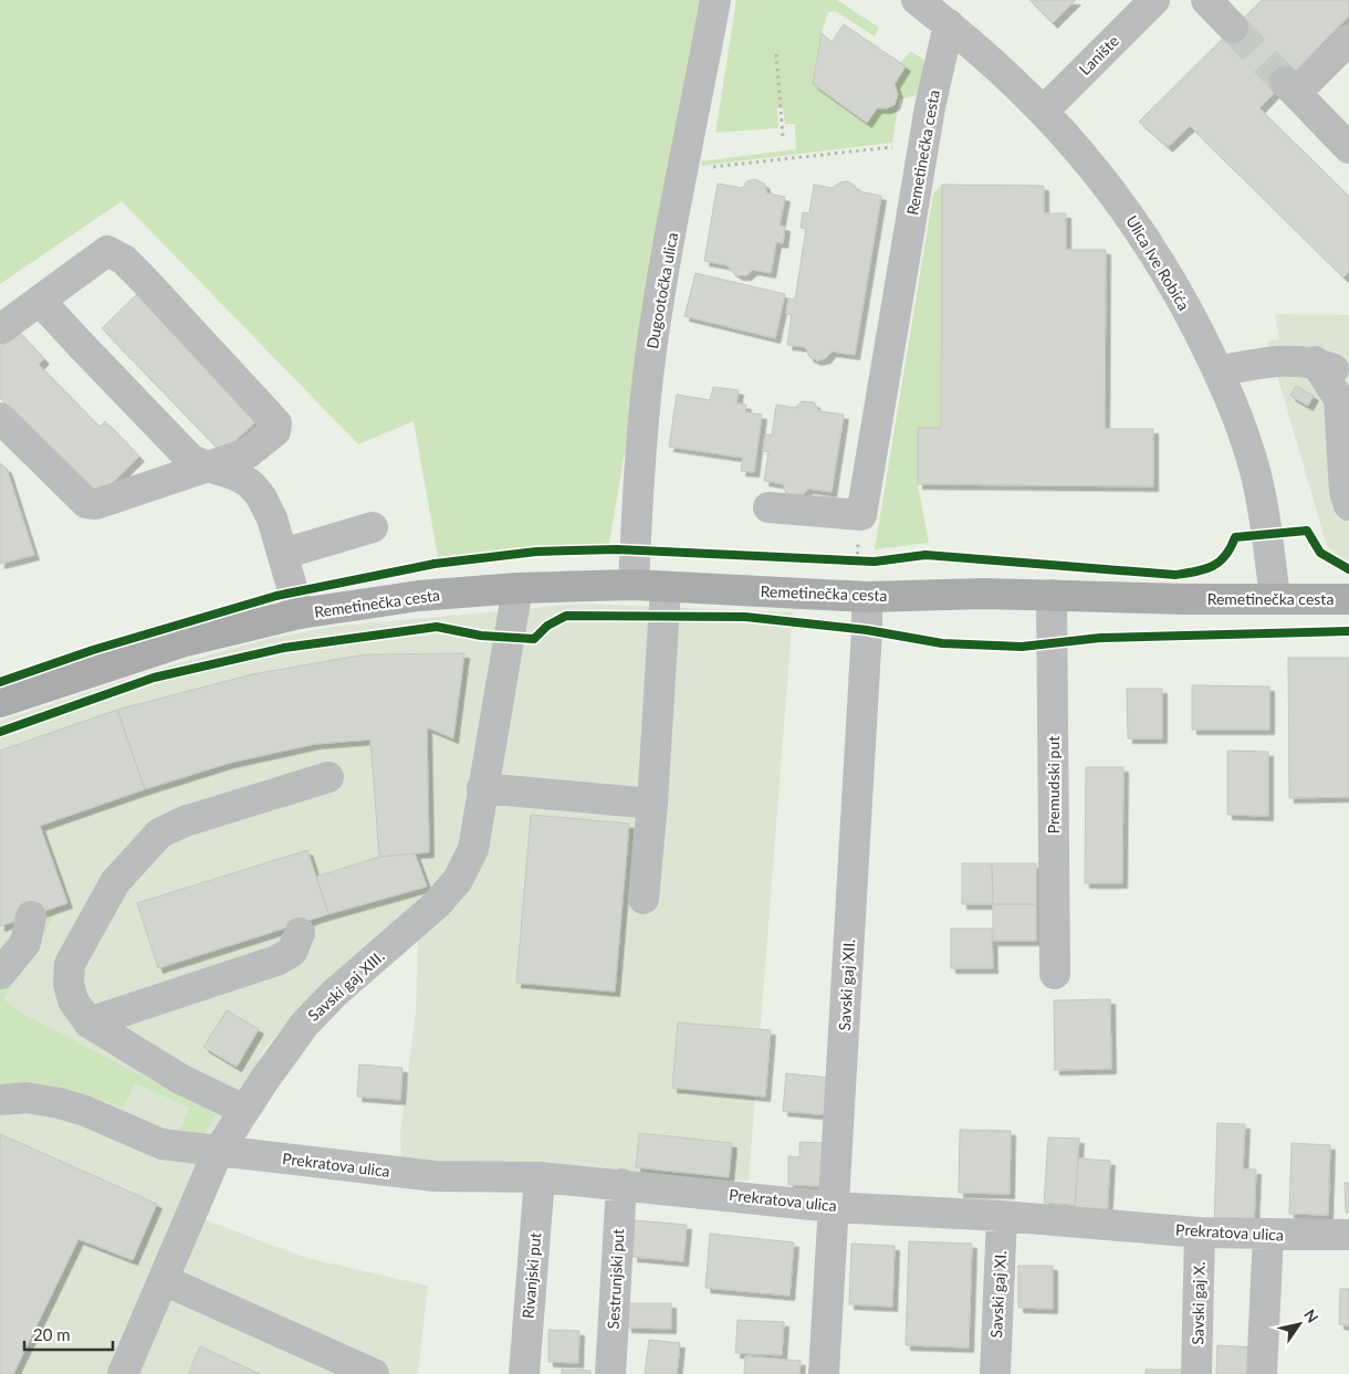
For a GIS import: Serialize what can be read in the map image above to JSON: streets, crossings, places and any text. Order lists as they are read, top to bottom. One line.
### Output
{"streets":{"main road":["Remetinečka cesta"],"street":["Lanište","Ulica Ive Robića","Dugootočka ulica","Premudski put","Savski gaj XII.","Savski gaj XIII.","Prekratova ulica","Rivanjski put","Sestrunjski put","Savski gaj XI.","Savski gaj X."]},"crossings":[["Lanište","Ulica Ive Robića"],["Remetinečka cesta","Ulica Ive Robića"],["Remetinečka cesta","Dugootočka ulica"],["Remetinečka cesta","Premudski put"],["Remetinečka cesta","Savski gaj XII."],["Remetinečka cesta","Savski gaj XIII."],["Savski gaj XII.","Prekratova ulica"],["Savski gaj XIII.","Prekratova ulica"],["Prekratova ulica","Rivanjski put"],["Prekratova ulica","Sestrunjski put"],["Prekratova ulica","Savski gaj XI."],["Prekratova ulica","Savski gaj X."]],"scale_bar":"20 m","north":"top right"}
